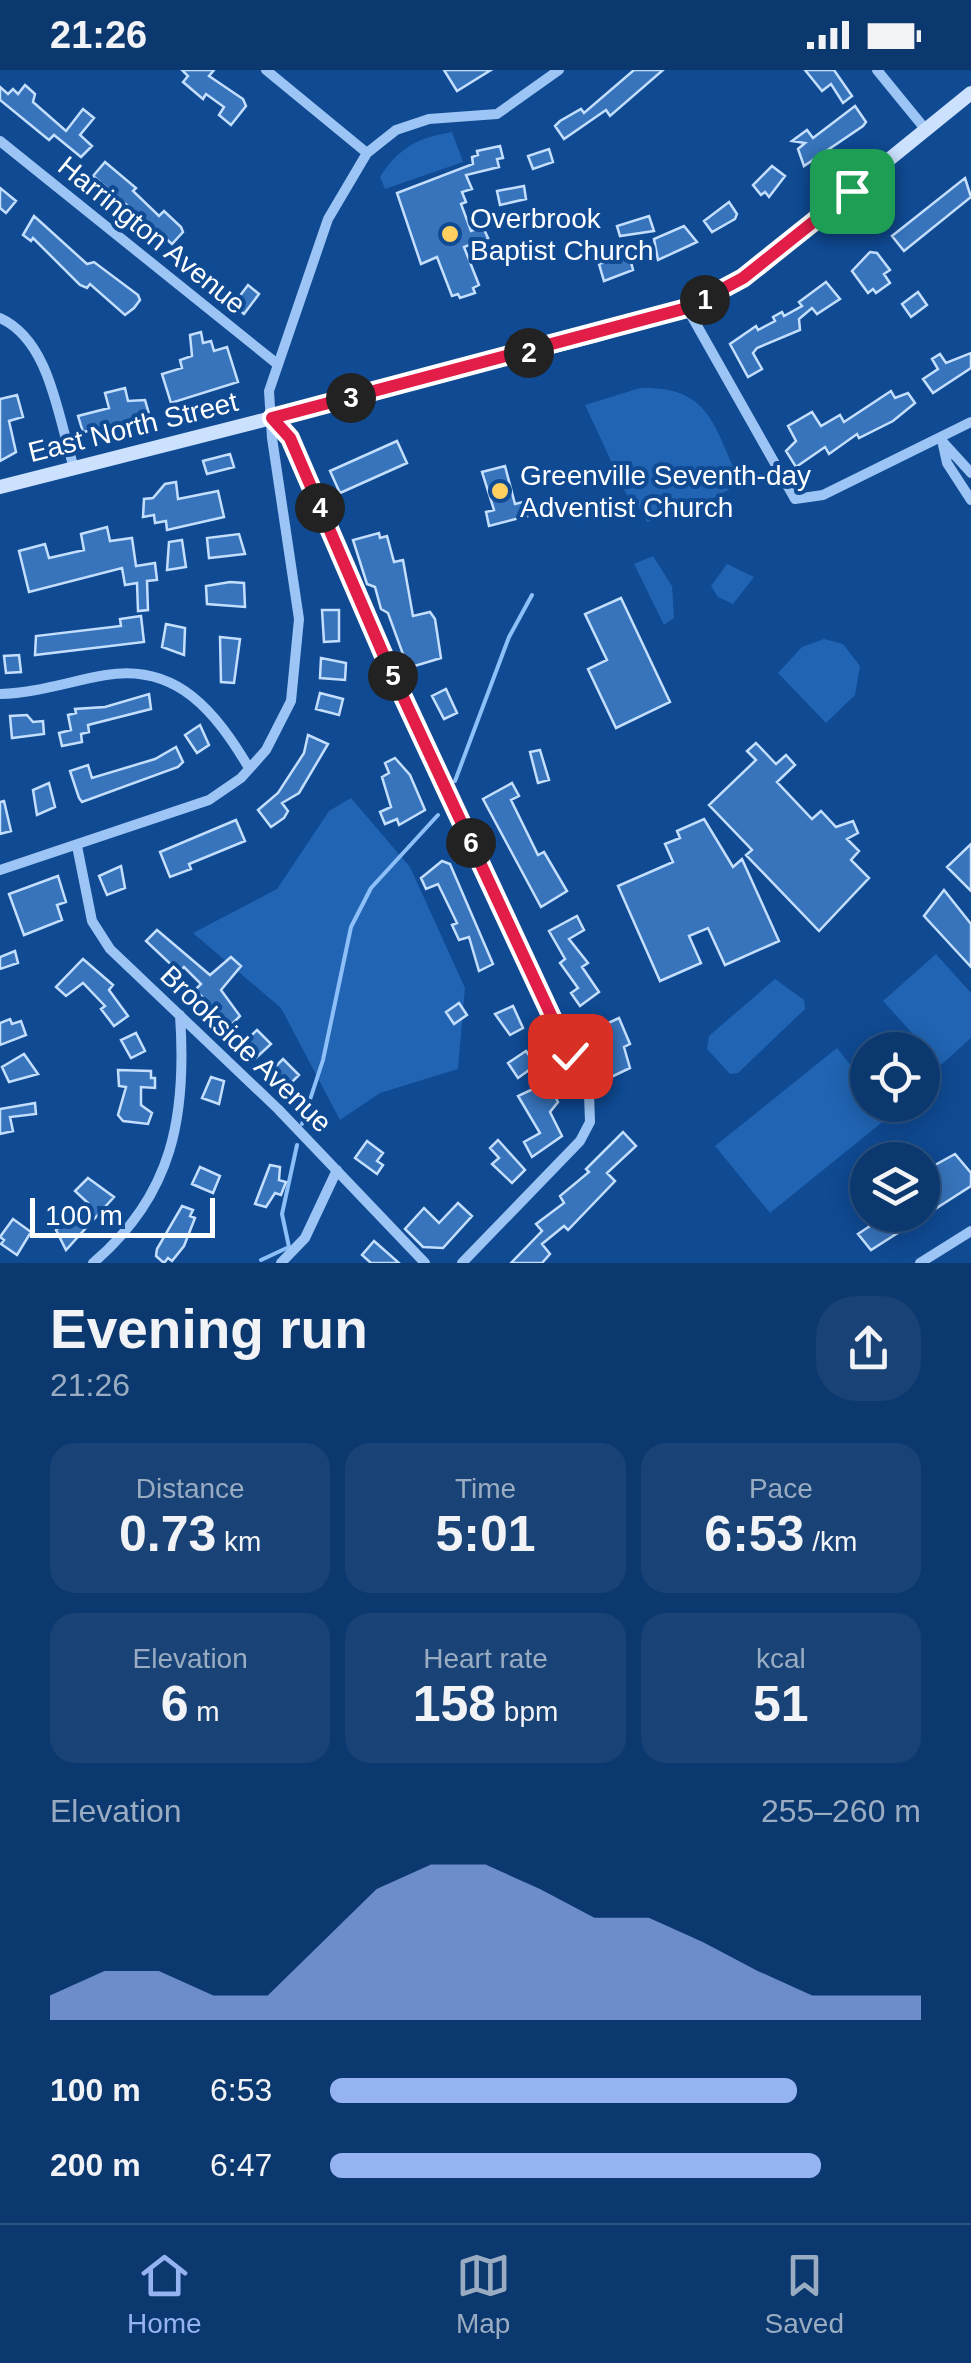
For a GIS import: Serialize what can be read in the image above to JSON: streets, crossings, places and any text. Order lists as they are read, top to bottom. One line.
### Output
{"streets":{"main road":["East North Street"],"street":["Harrington Avenue","Brookside Avenue"]},"places":["Overbrook Baptist Church","Greenville Seventh-day Adventist Church"],"scale_bar":"100 m","page":{"status":"21:26","pins":["1","2","3","4","5","6"],"scale":"100 m","heading":["Evening run","21:26"],"stats":[["Distance","0.73 km"],["Time","5:01"],["Pace","6:53 /km"],["Elevation","6 m"],["Heart rate","158 bpm"],["kcal","51"]],"chart":["Elevation","255–260 m"],"list":[{"name":"100 m","note":"6:53"},{"name":"200 m","note":"6:47"}],"tabs":["Home","Map","Saved"]}}
